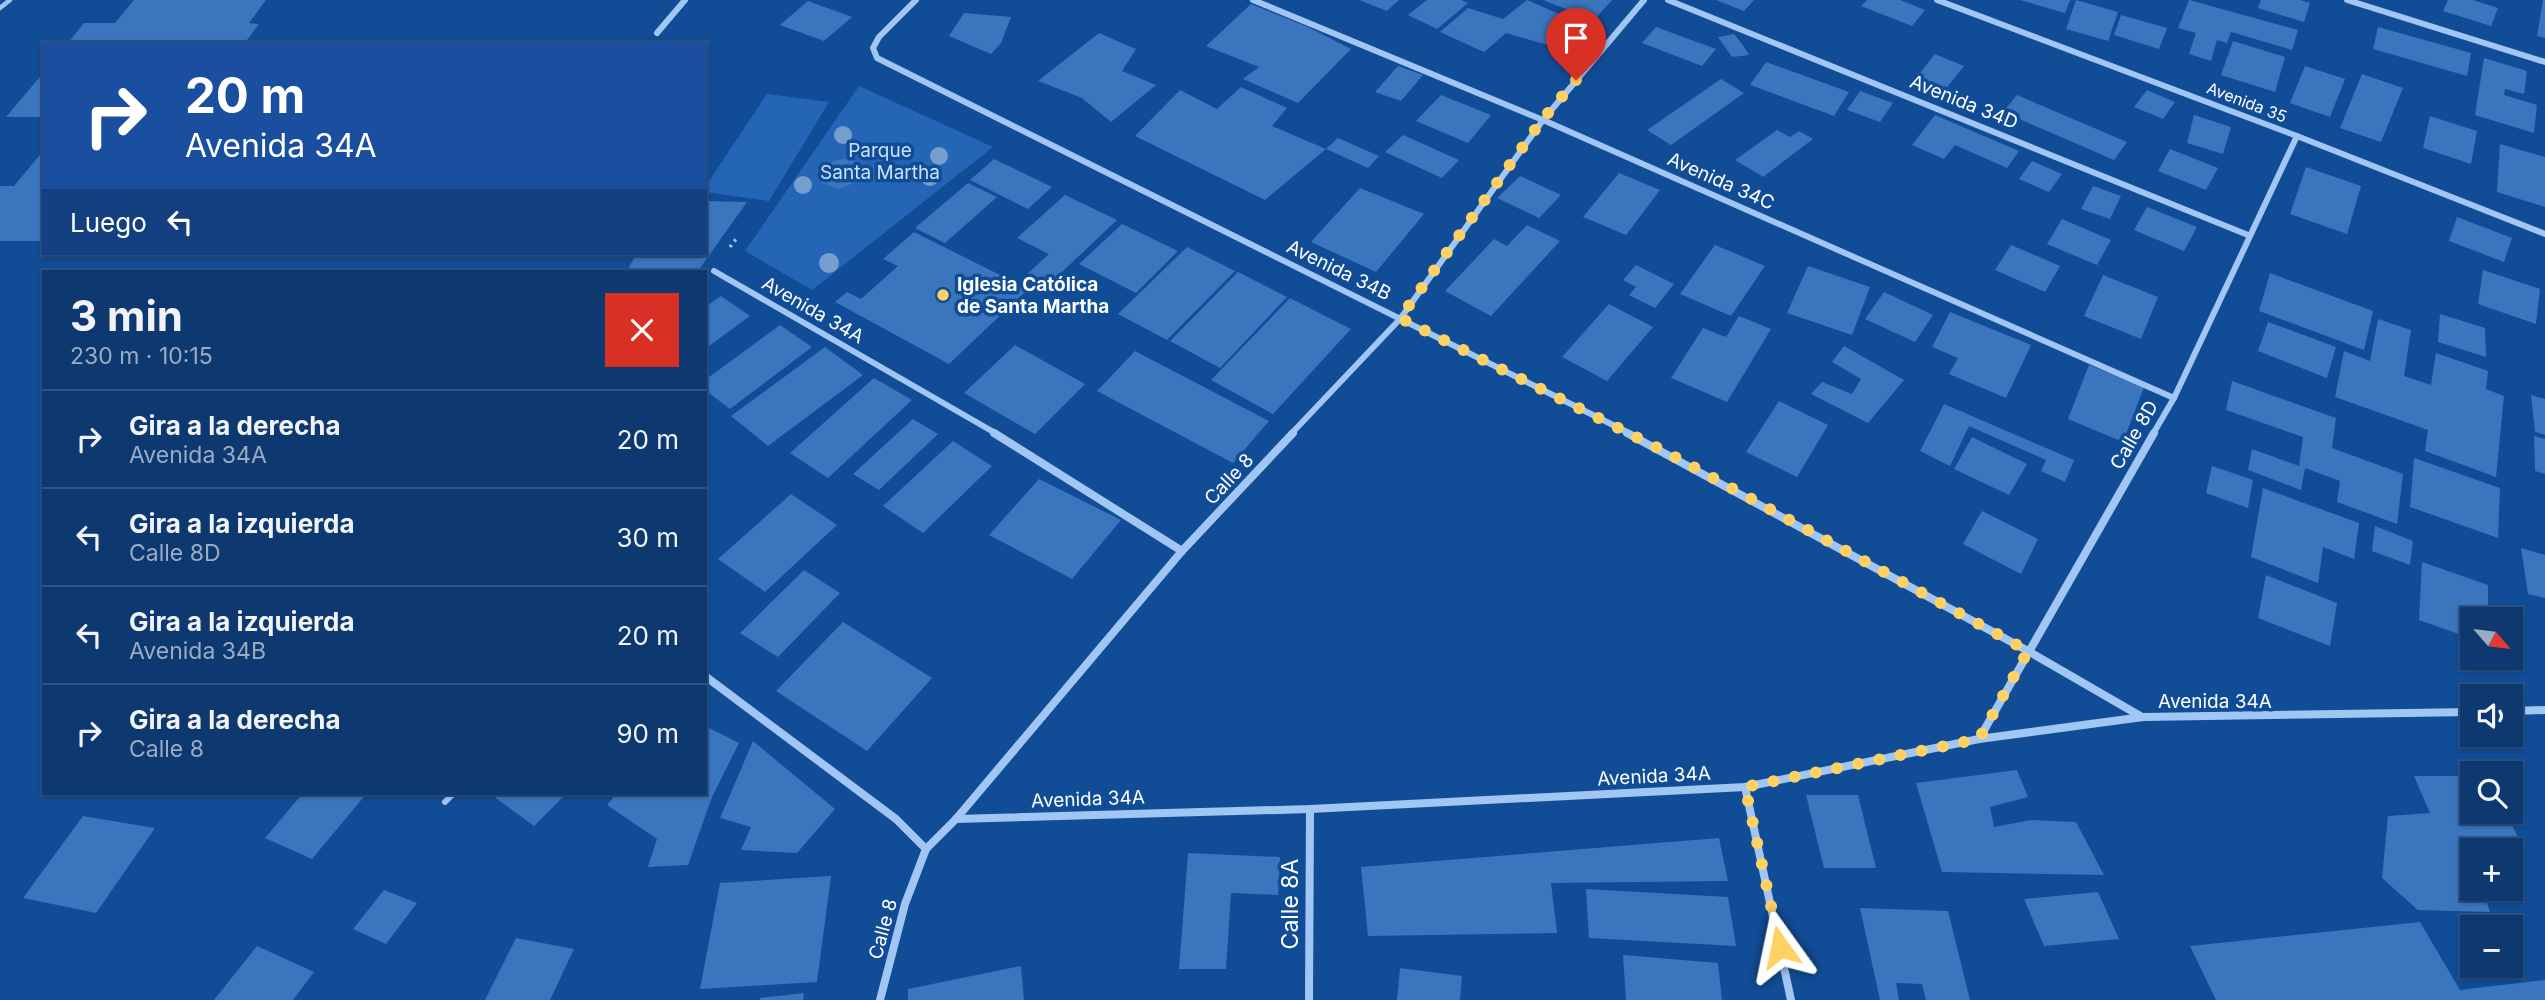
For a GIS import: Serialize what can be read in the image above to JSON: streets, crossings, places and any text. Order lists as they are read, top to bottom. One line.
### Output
{"streets":{"street":["Avenida 34D","Avenida 35","Avenida 34C","Avenida 34B","Avenida 34A","Calle 8D","Calle 8","Calle 8A"]},"crossings":[["Avenida 34D","Calle 8D"],["Avenida 35","Calle 8D"],["Avenida 34C","Calle 8D"],["Avenida 34C","Calle 8"],["Avenida 34B","Avenida 34A"],["Avenida 34B","Calle 8D"],["Avenida 34B","Calle 8"],["Avenida 34A","Calle 8D"],["Avenida 34A","Calle 8"],["Avenida 34A","Calle 8A"]],"parks":["Parque Santa Martha"],"places":["Iglesia Católica de Santa Martha"],"north":"bottom right","page":{"turn":["20 m","Avenida 34A"],"then":"Luego","heading":["3 min","230 m · 10:15"],"list":[{"name":"Gira a la derecha","note":"Avenida 34A","value":"20 m"},{"name":"Gira a la izquierda","note":"Calle 8D","value":"30 m"},{"name":"Gira a la izquierda","note":"Avenida 34B","value":"20 m"},{"name":"Gira a la derecha","note":"Calle 8","value":"90 m"}],"map_buttons":["+","−"]}}
